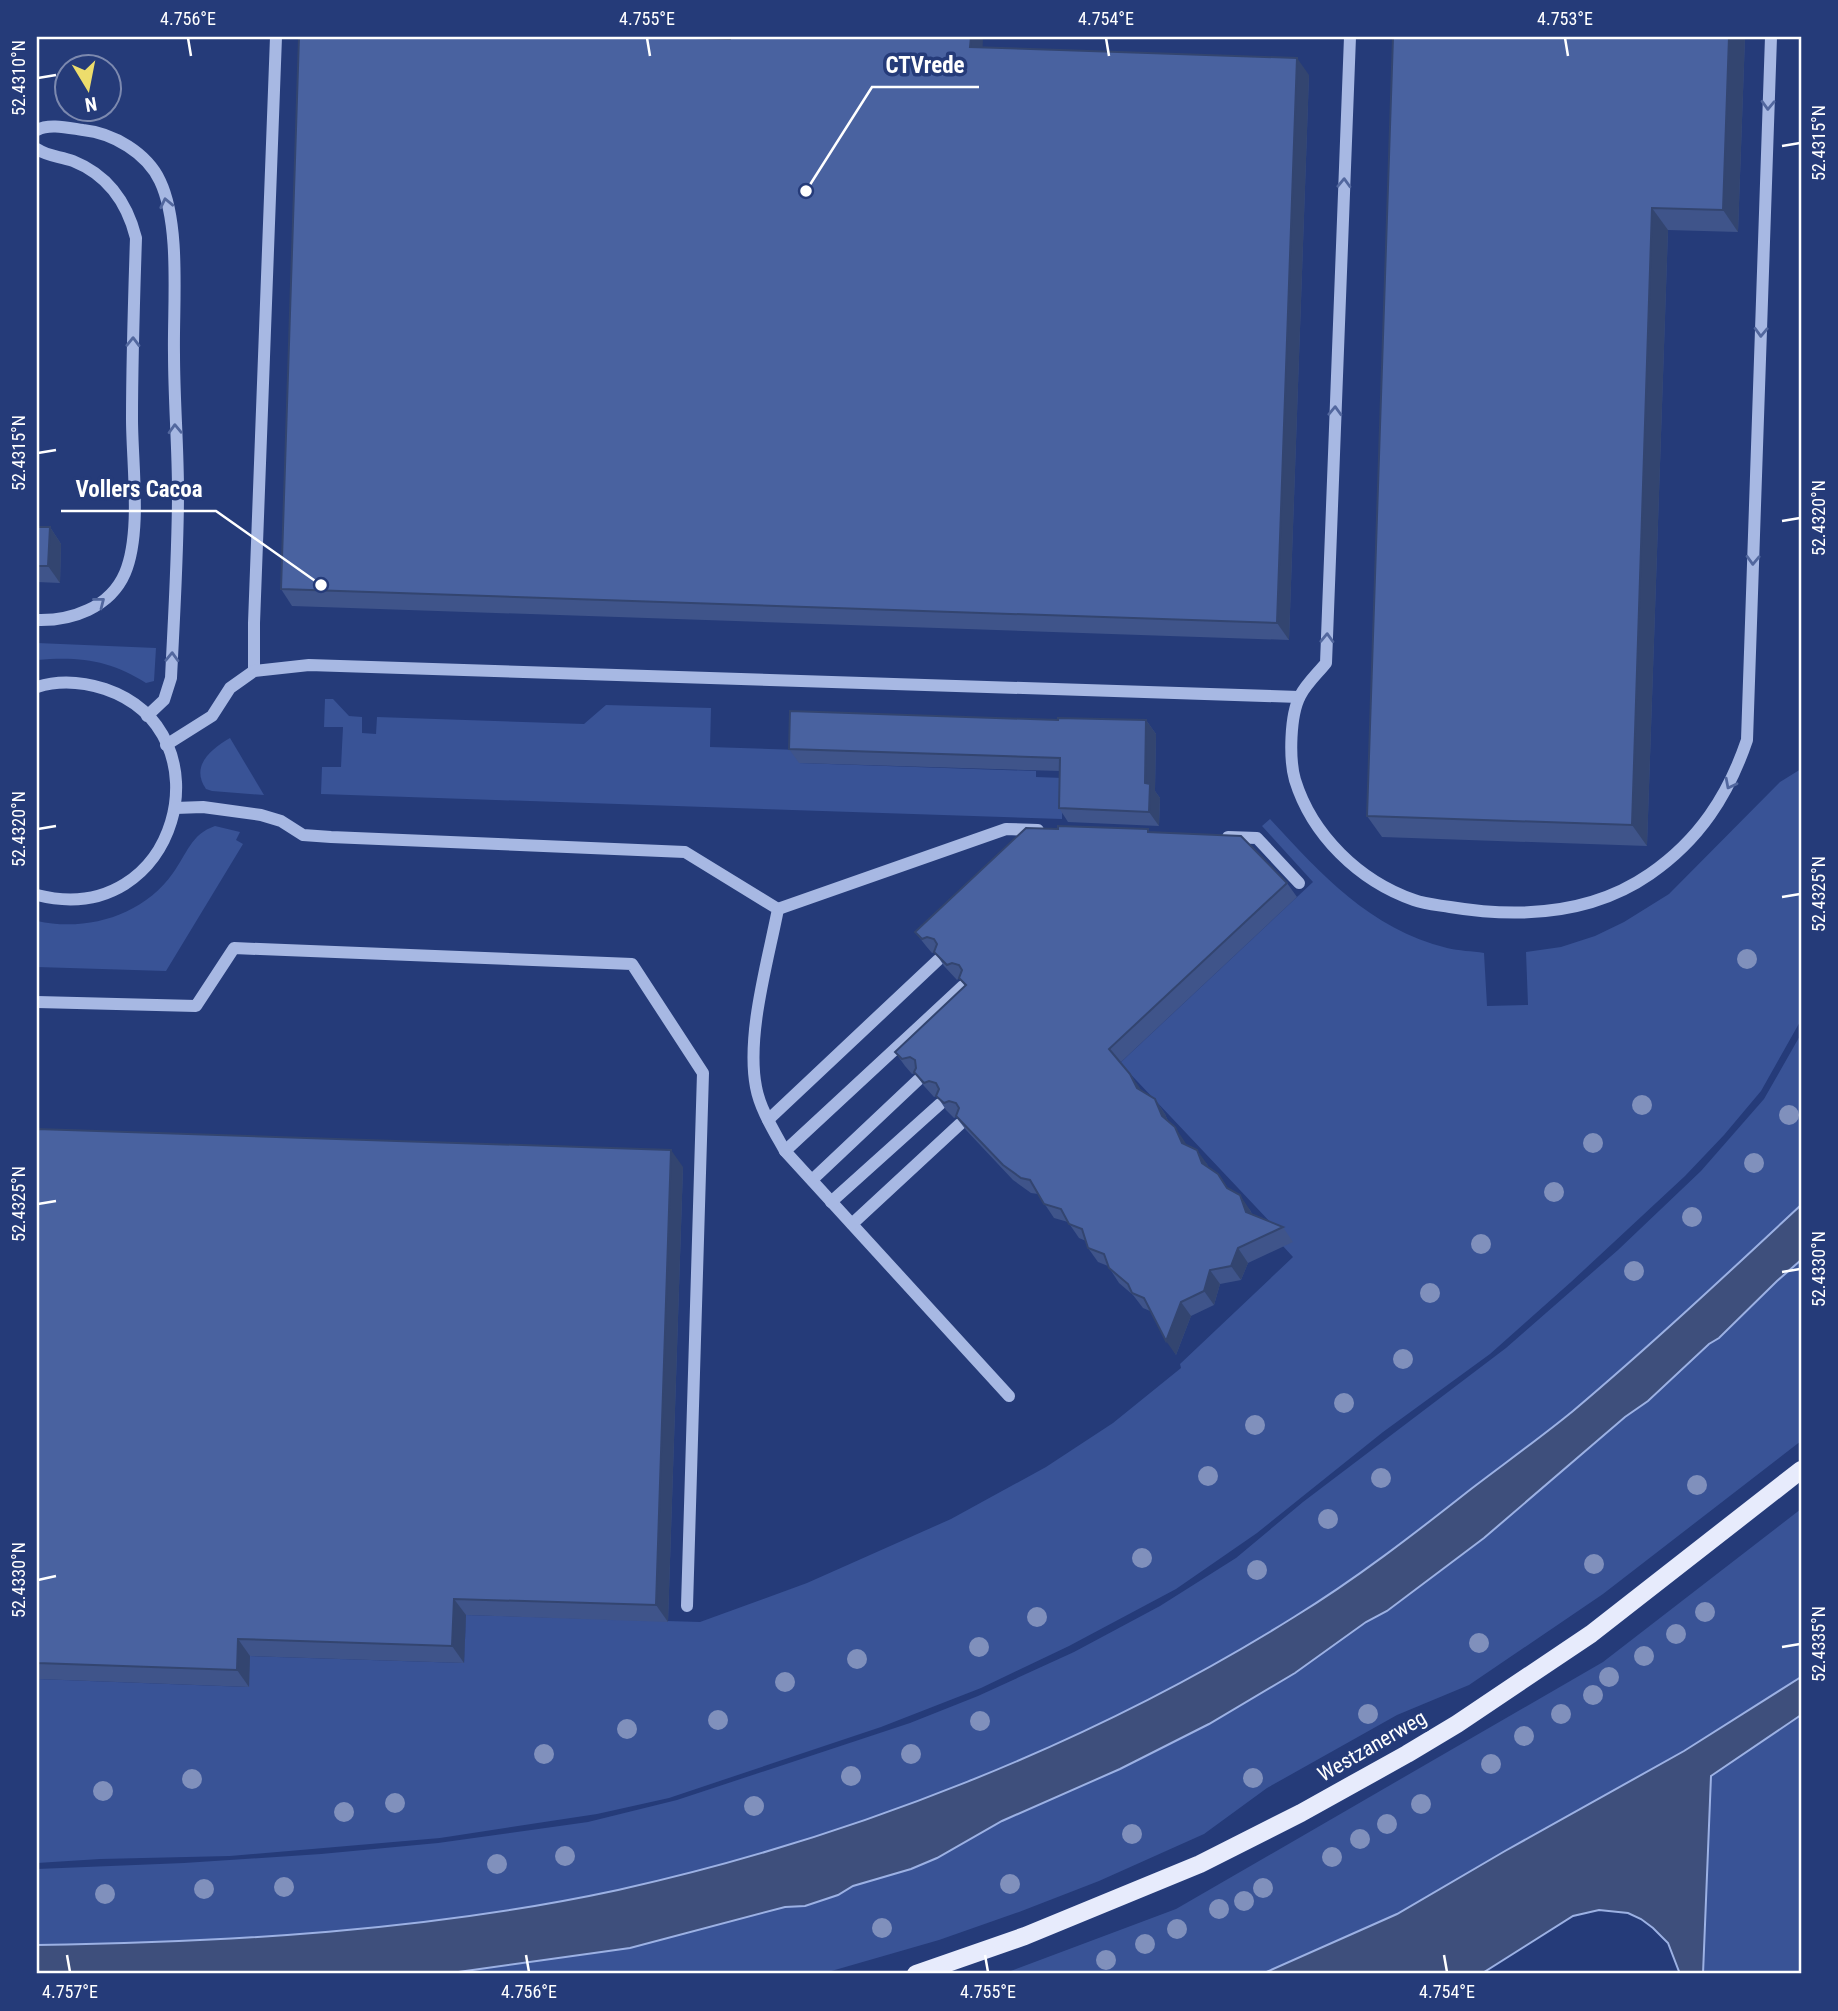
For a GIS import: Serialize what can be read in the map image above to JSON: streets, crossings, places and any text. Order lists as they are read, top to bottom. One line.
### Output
{"streets":{"main road":["Westzanerweg"]},"places":["CTVrede","Vollers Cacoa"],"north":"bottom","coordinates":["4.756°E","4.755°E","4.754°E","4.753°E","52.4310°N","52.4315°N","52.4320°N","52.4325°N","52.4330°N","52.4335°N","4.757°E"]}
